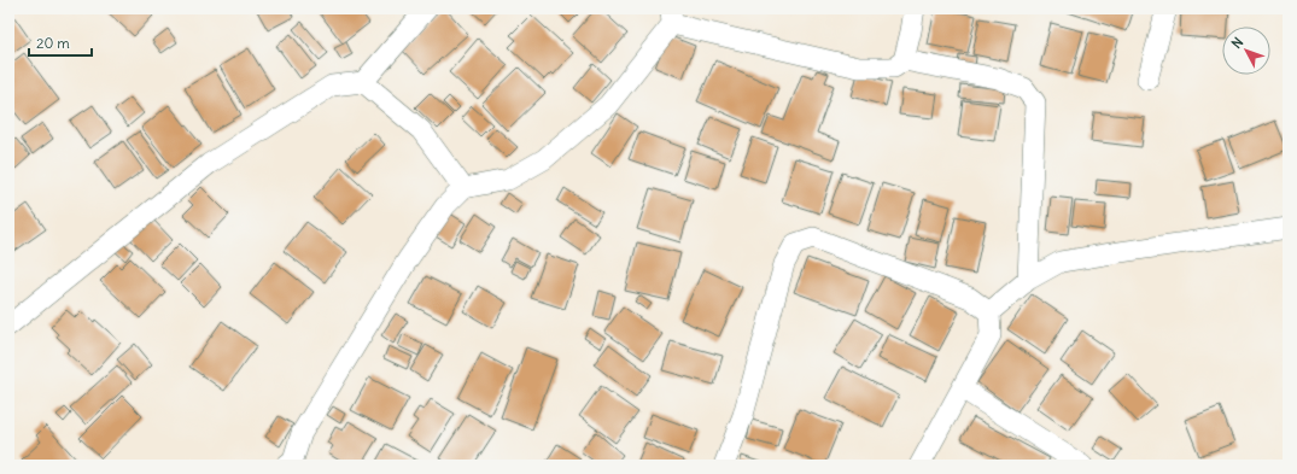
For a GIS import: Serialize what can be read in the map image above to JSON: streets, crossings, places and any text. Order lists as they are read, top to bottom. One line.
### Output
{"scale_bar":"20 m","north":"top left"}
